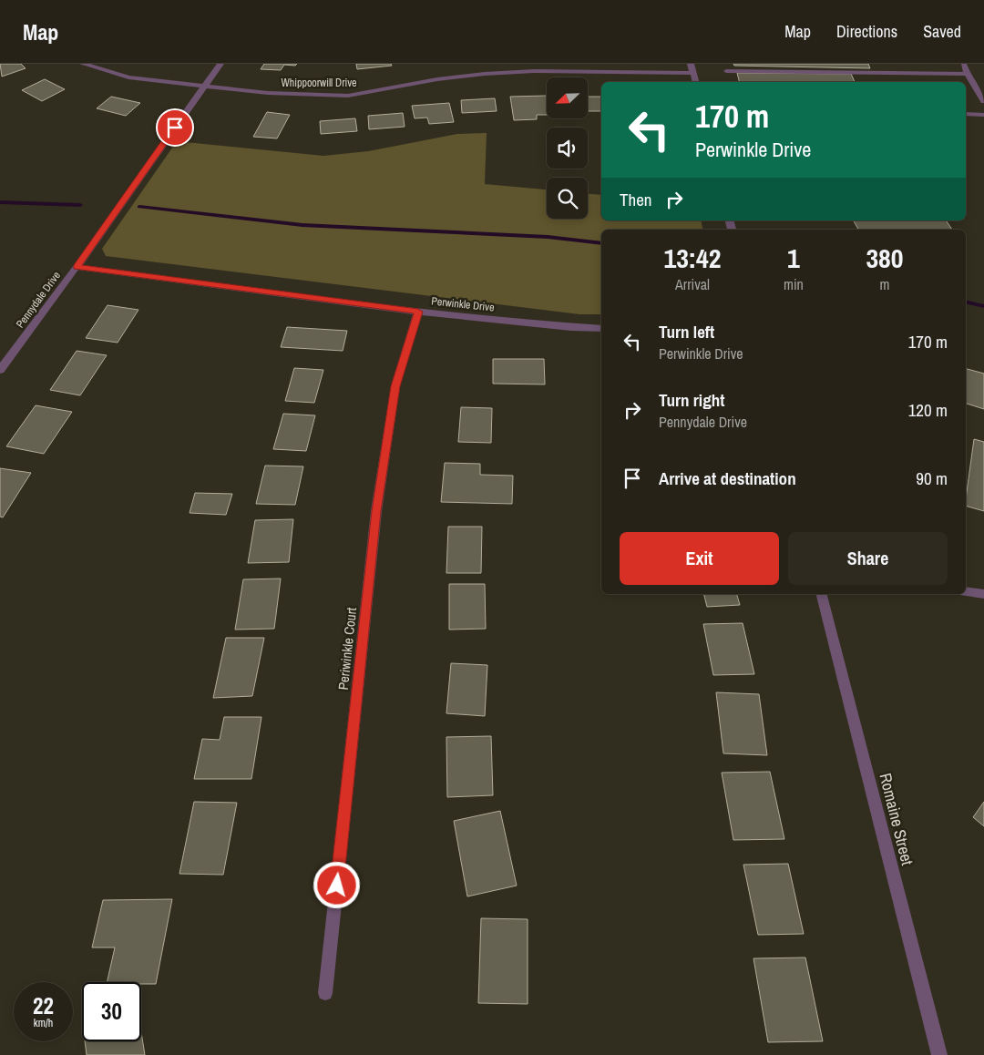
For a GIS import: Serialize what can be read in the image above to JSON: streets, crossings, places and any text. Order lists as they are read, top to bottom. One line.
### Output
{"streets":{"street":["Whippoorwill Drive","Pennydale Drive","Perwinkle Drive","Periwinkle Court","Romaine Street"]},"crossings":[["Whippoorwill Drive","Pennydale Drive"],["Pennydale Drive","Perwinkle Drive"],["Perwinkle Drive","Periwinkle Court"]],"north":"bottom left","page":{"header":"Map","nav":["Map","Directions","Saved"],"turn":["170 m","Perwinkle Drive"],"then":"Then","eta":["13:42","Arrival","1","min","380","m"],"list":[{"name":"Turn left","note":"Perwinkle Drive","value":"170 m"},{"name":"Turn right","note":"Pennydale Drive","value":"120 m"},{"name":"Arrive at destination","value":"90 m"}],"buttons":["Exit","Share"],"speed":"22 km/h","limit":"30"}}
